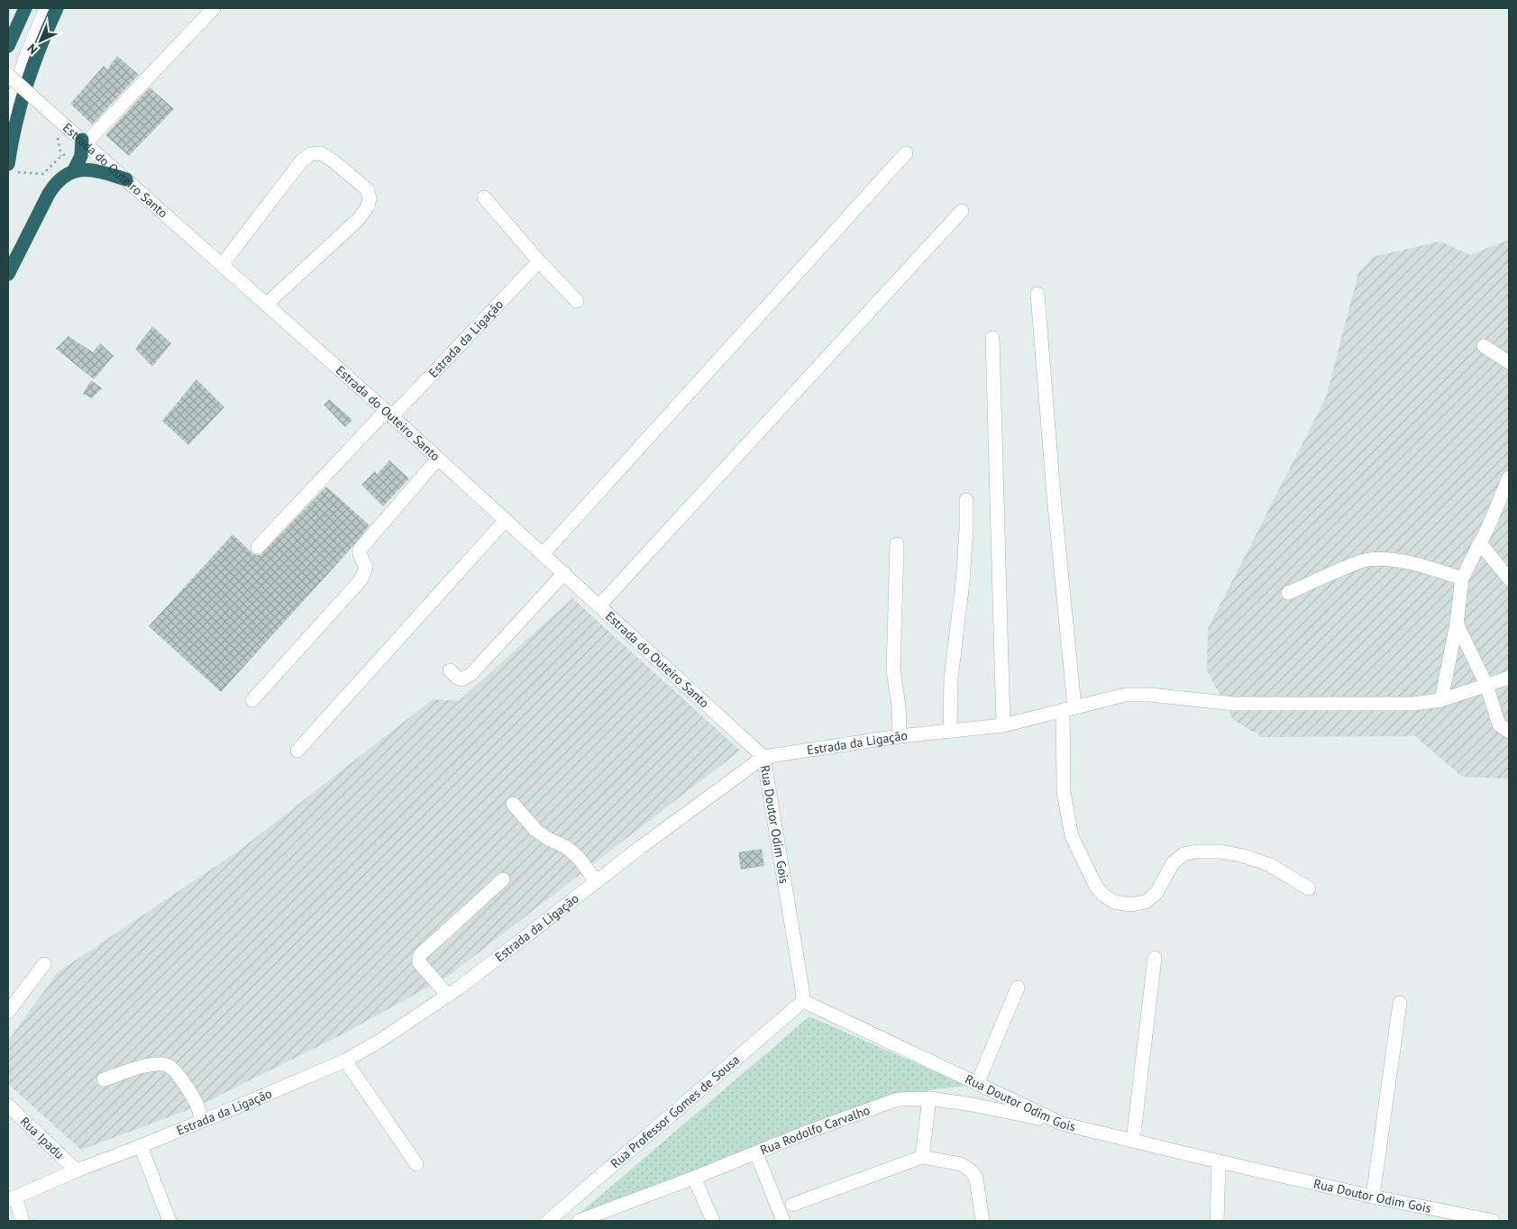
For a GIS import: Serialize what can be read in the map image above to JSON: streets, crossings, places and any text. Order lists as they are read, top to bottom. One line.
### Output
{"streets":{"street":["Estrada do Outeiro Santo","Estrada da Ligação","Rua Doutor Odim Gois","Rua Professor Gomes de Sousa","Rua Rodolfo Carvalho","Rua Ipadu"]},"crossings":[["Estrada do Outeiro Santo","Estrada da Ligação"],["Estrada do Outeiro Santo","Rua Doutor Odim Gois"],["Estrada da Ligação","Rua Doutor Odim Gois"],["Estrada da Ligação","Rua Ipadu"],["Rua Doutor Odim Gois","Rua Professor Gomes de Sousa"],["Rua Doutor Odim Gois","Rua Rodolfo Carvalho"]],"north":"bottom left"}
